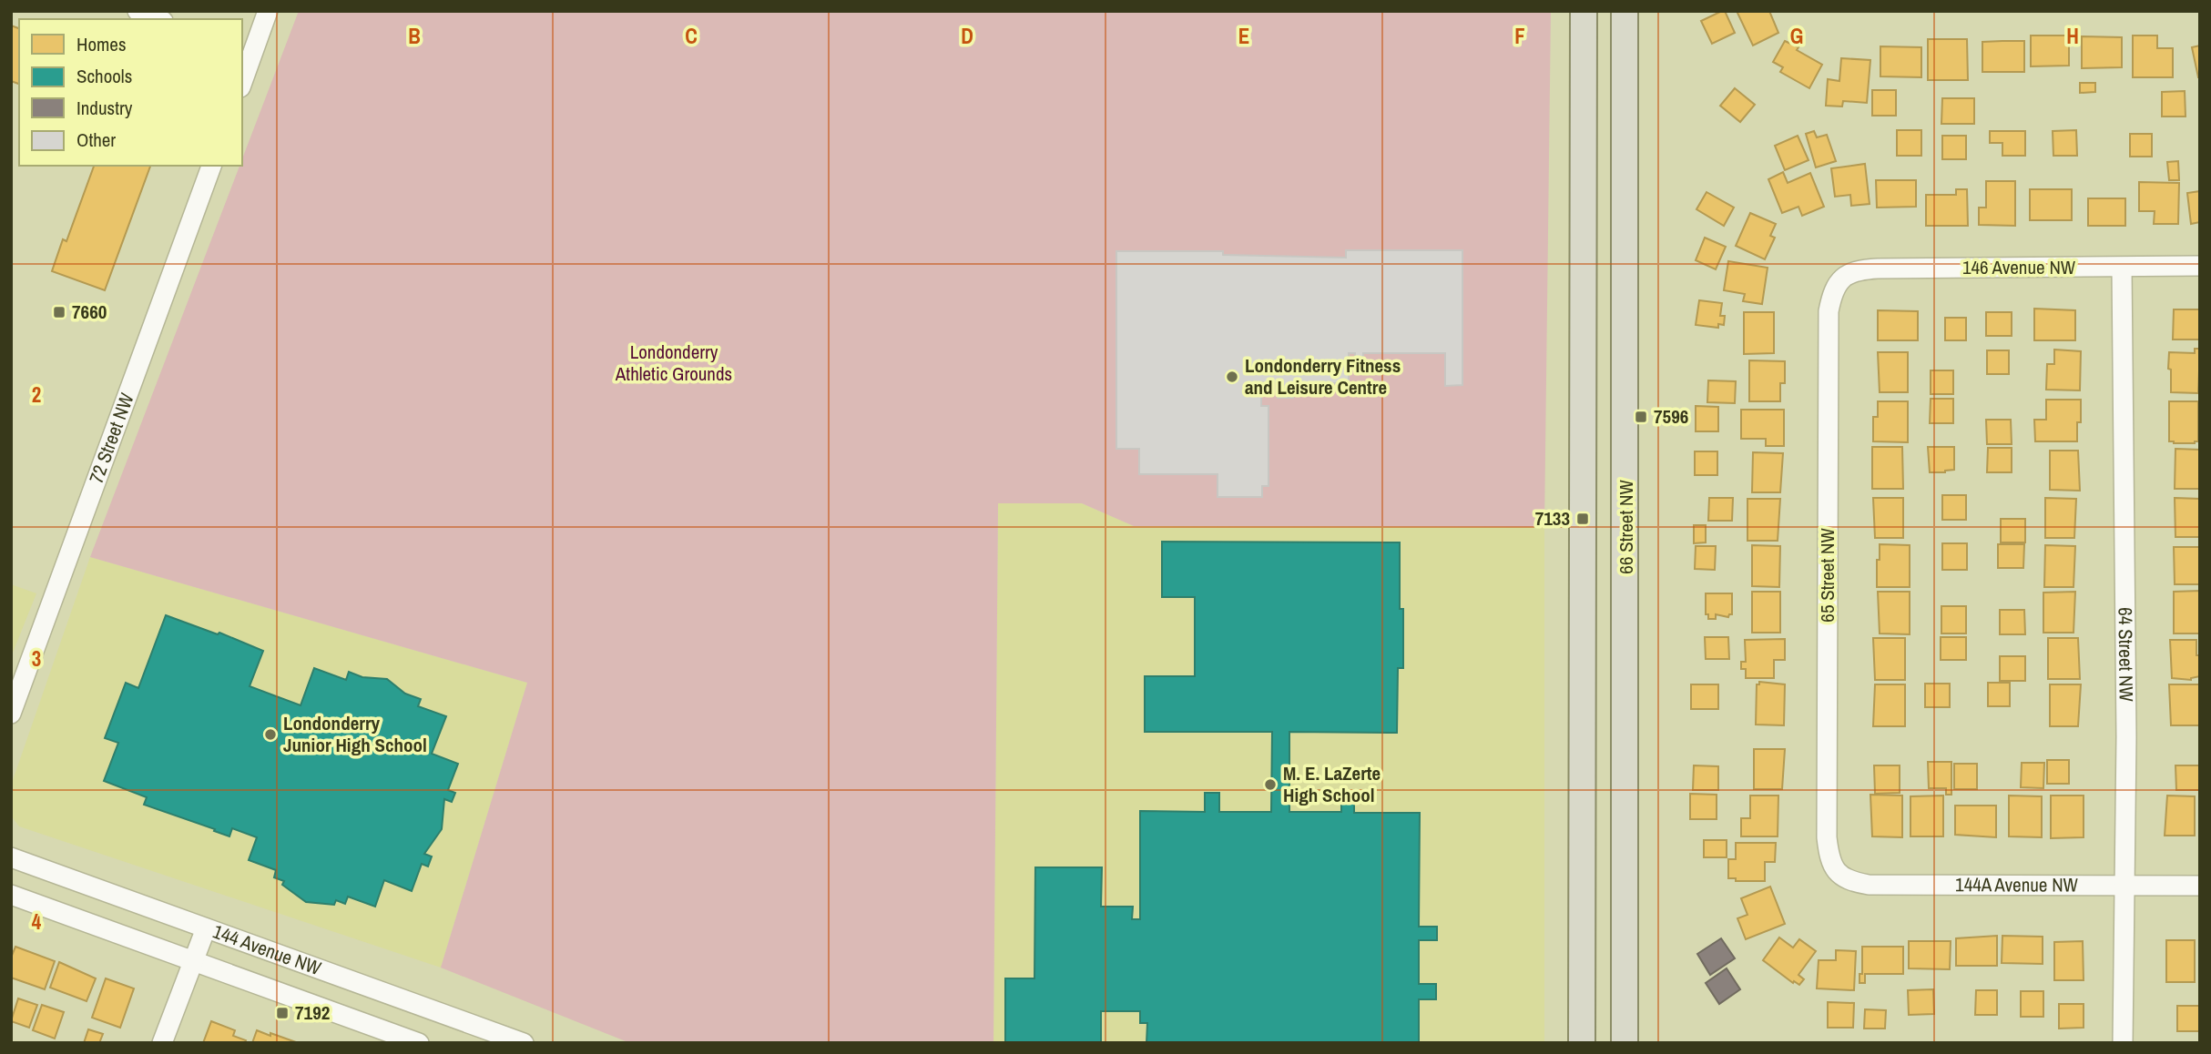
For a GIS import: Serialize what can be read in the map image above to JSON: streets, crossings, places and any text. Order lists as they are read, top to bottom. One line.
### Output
{"streets":{"main road":["66 Street NW"],"street":["146 Avenue NW","72 Street NW","65 Street NW","64 Street NW","144A Avenue NW","144 Avenue NW"]},"crossings":[["146 Avenue NW","65 Street NW"],["146 Avenue NW","64 Street NW"],["65 Street NW","144A Avenue NW"],["64 Street NW","144A Avenue NW"]],"parks":["Londonderry Athletic Grounds"],"places":{"transit":["7660","7596","7133","7192"],"other":["Londonderry Fitness and Leisure Centre","Londonderry Junior High School","M. E. LaZerte High School"]},"legend":["Homes","Schools","Industry","Other"],"grid":{"columns":["B","C","D","E","F","G","H"],"rows":["2","3","4"]}}
